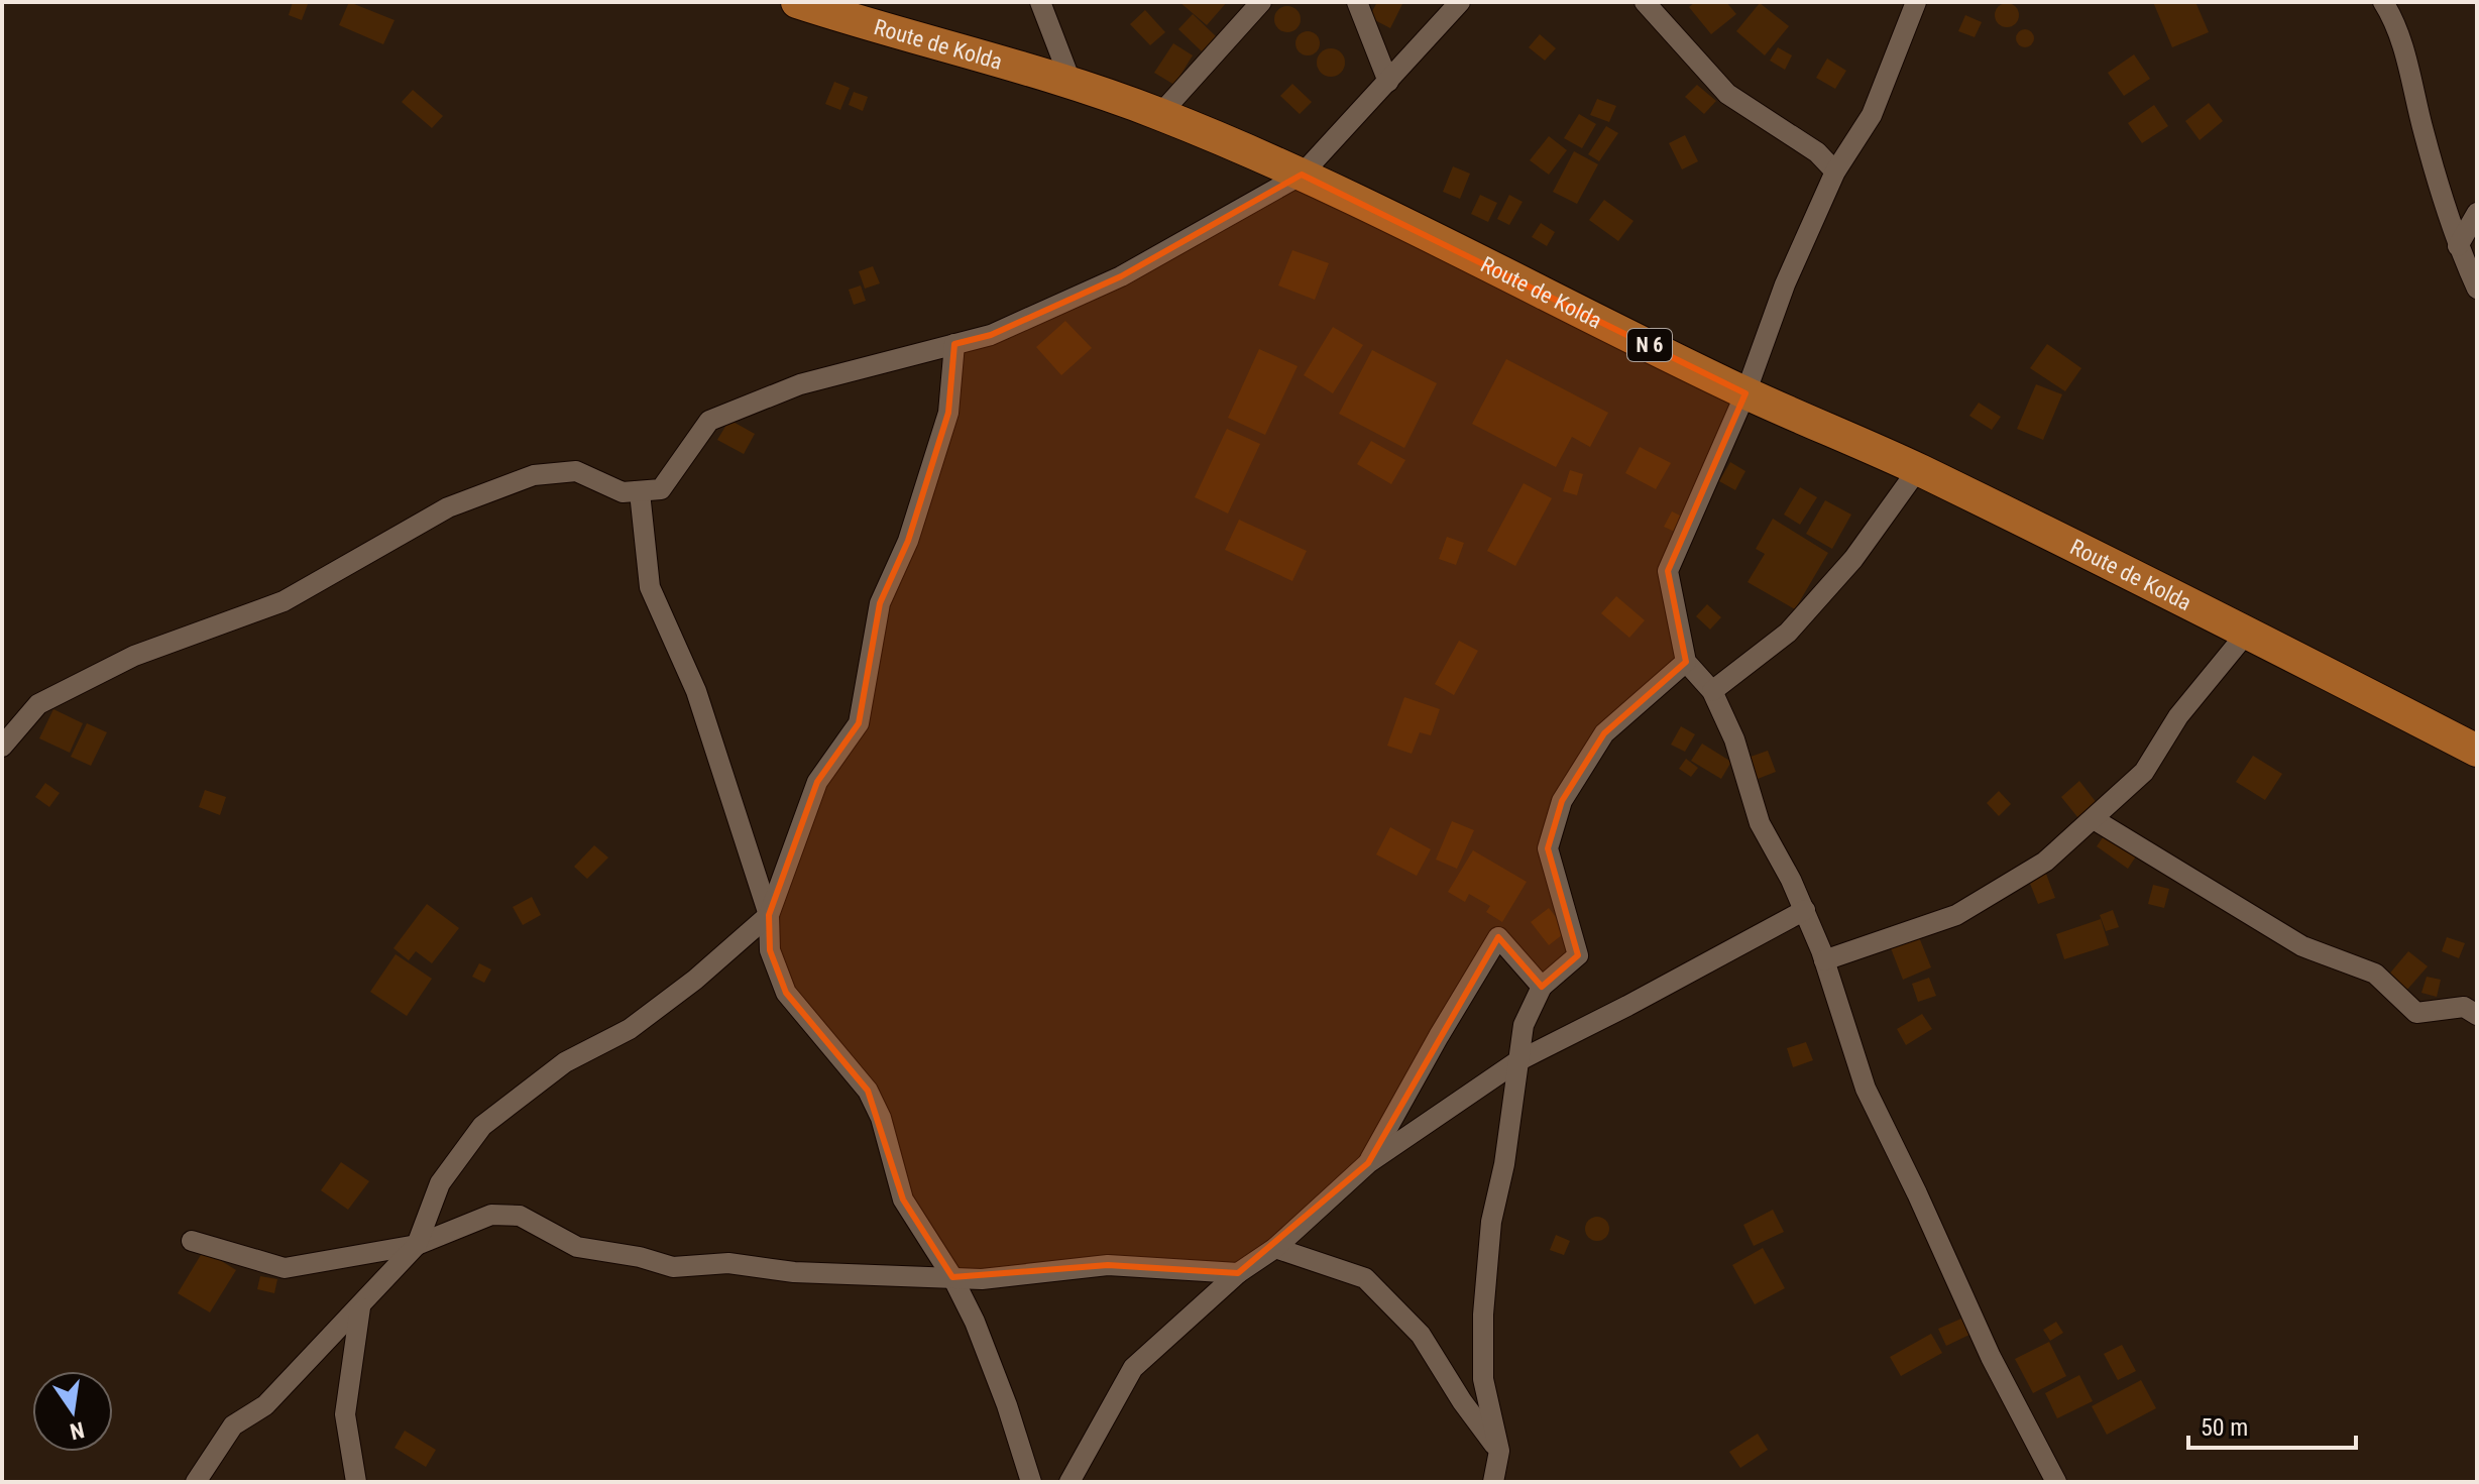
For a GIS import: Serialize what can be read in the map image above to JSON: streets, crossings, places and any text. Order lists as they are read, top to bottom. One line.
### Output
{"streets":{"main road":["Route de Kolda","N 6"]},"scale_bar":"50 m","north":"bottom"}
